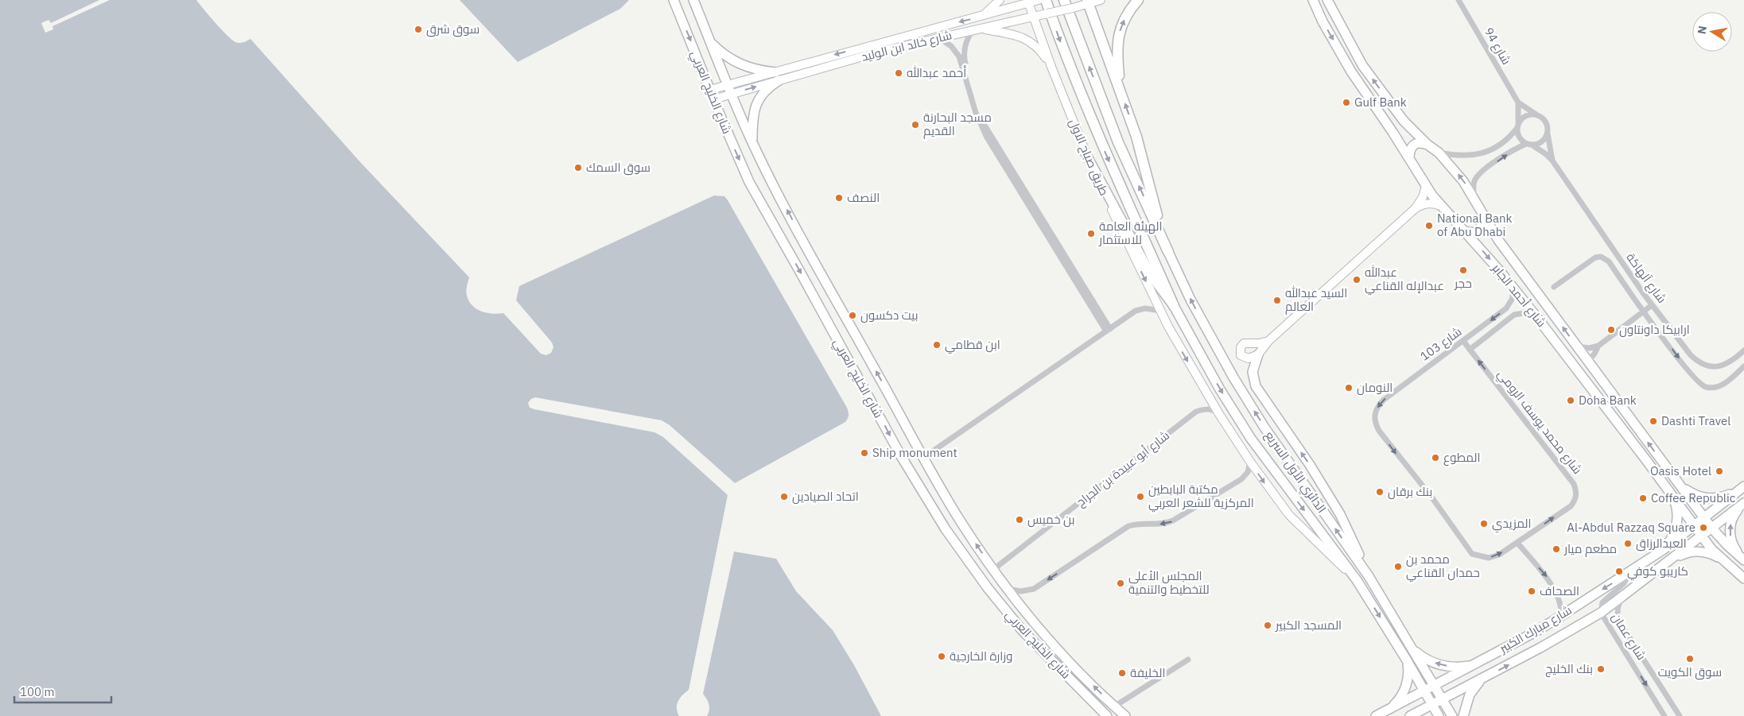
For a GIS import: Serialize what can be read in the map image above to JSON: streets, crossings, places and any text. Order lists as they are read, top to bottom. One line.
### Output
{"streets":{"highway":["طريق صباح الاول"],"main road":["شارع خالد ابن الوليد","شارع الخليج العربي","شارع أحمد الجابر","الدائري الأول السريع","شارع مبارك الكبير"],"street":["شارع 94","شارع آلهاكة","شارع 103","شارع محمد يوسف الرومي","شارع أبو عبيدة بن الجراح","شارع عمان"]},"crossings":[["شارع خالد ابن الوليد","شارع الخليج العربي"],["شارع خالد ابن الوليد","طريق صباح الاول"],["شارع 94","شارع آلهاكة"],["شارع الخليج العربي","شارع أبو عبيدة بن الجراح"],["طريق صباح الاول","الدائري الأول السريع"],["شارع أحمد الجابر","شارع 103"],["شارع أحمد الجابر","شارع مبارك الكبير"],["شارع 103","شارع محمد يوسف الرومي"],["شارع أبو عبيدة بن الجراح","الدائري الأول السريع"],["الدائري الأول السريع","شارع مبارك الكبير"],["شارع مبارك الكبير","شارع عمان"]],"places":["سوق شرق","أحمد عبدالله","Gulf Bank","مسجد البحارنة القديم","سوق السمك","النصف","National Bank of Abu Dhabi","الهيئة العامة للاستثمار","حجر","عبدالله عبدالإله القناعي","السيد عبدالله العالم","بيت دكسون","ارابيكا داونتاون","ابن قطامي","النومان","Doha Bank","Dashti Travel","Ship monument","المطوع","Oasis Hotel","بنك برقان","اتحاد الصيادين","مكتبة البابطين المركزية للشعر العربي","Coffee Republic","بن خميس","المزيدي","Al-Abdul Razzaq Square","العبدالرزاق","مطعم ميار","محمد بن حمدان القناعي","كاريبو كوفي","المجلس الأعلى للتخطيط والتنمية","الصحاف","المسجد الكبير","وزارة الخارجية","سوق الكويت","بنك الخليج","الخليفة"],"scale_bar":"100 m","north":"left"}
